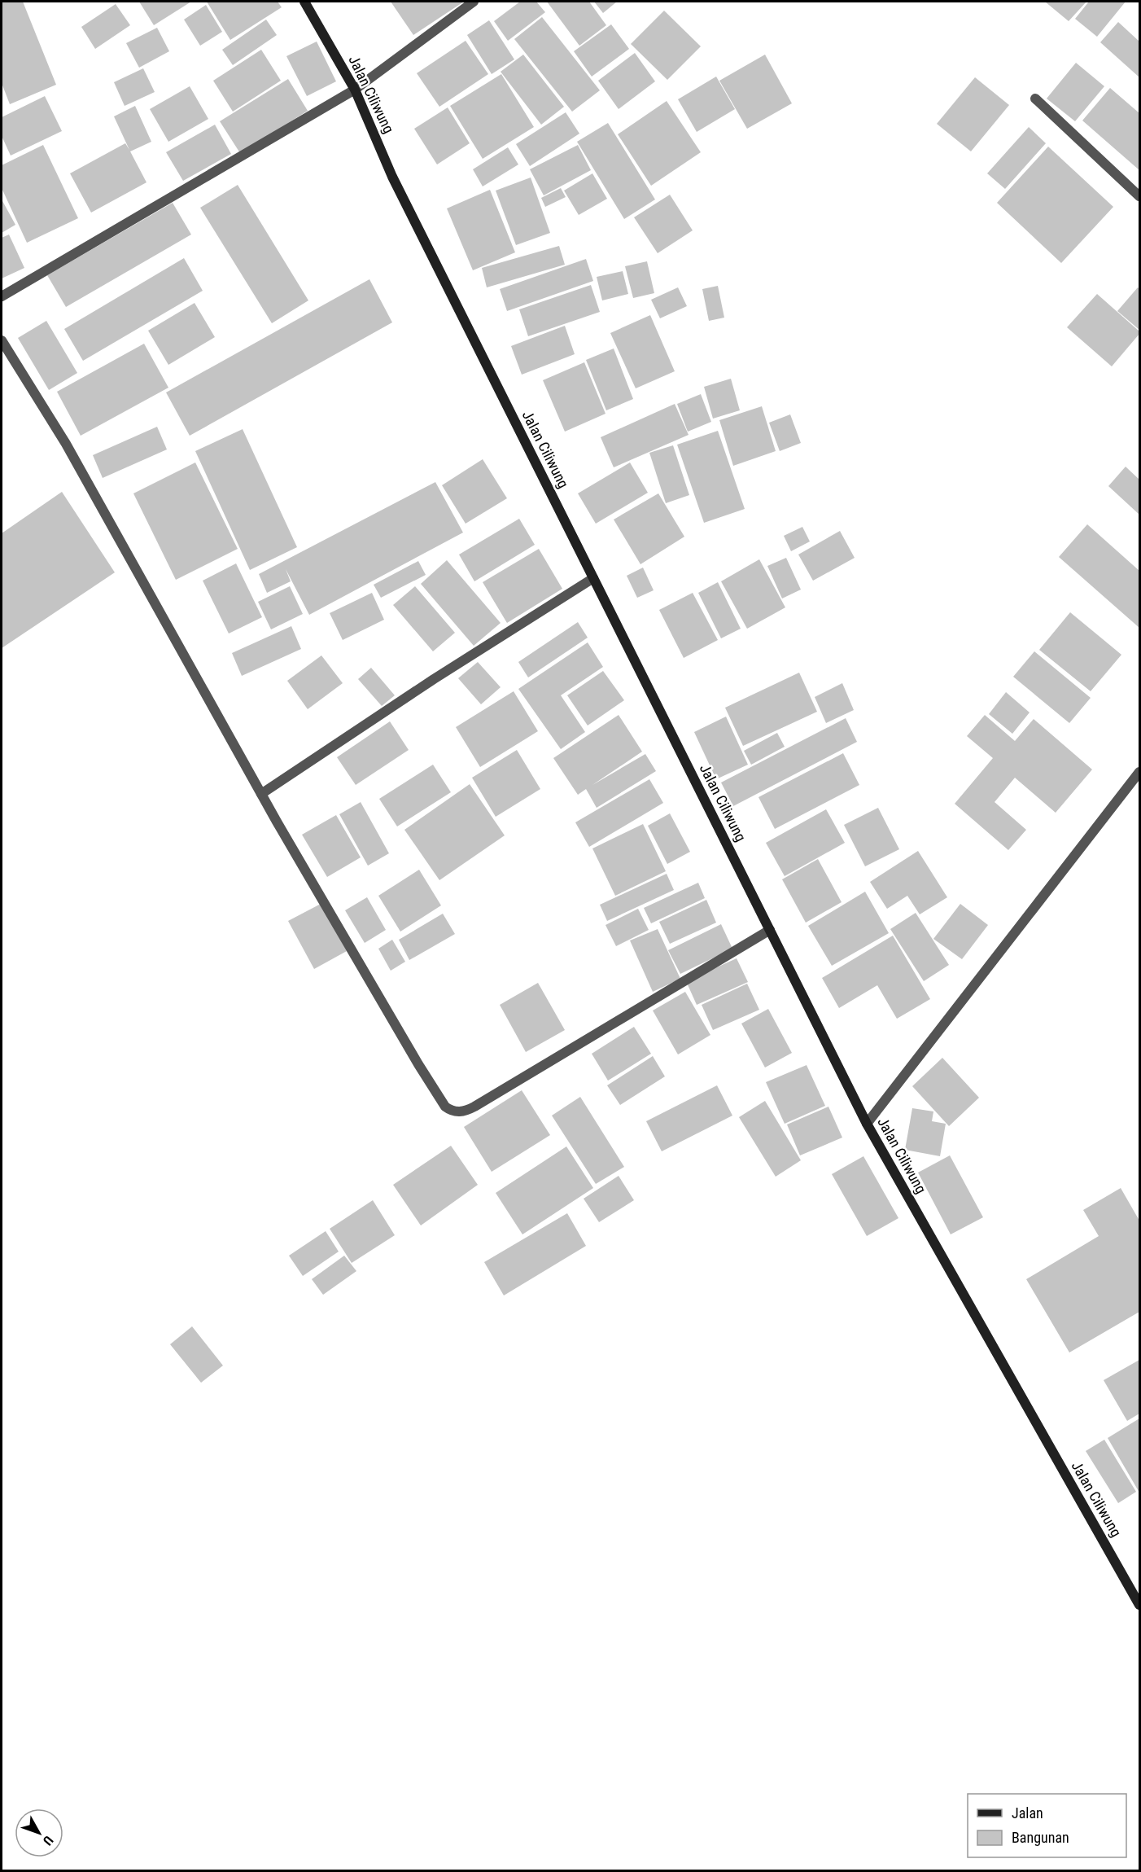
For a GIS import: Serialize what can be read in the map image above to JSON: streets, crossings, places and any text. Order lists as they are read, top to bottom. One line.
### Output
{"streets":{"main road":["Jalan Ciliwung"]},"legend":["Jalan","Bangunan"],"north":"bottom right"}
